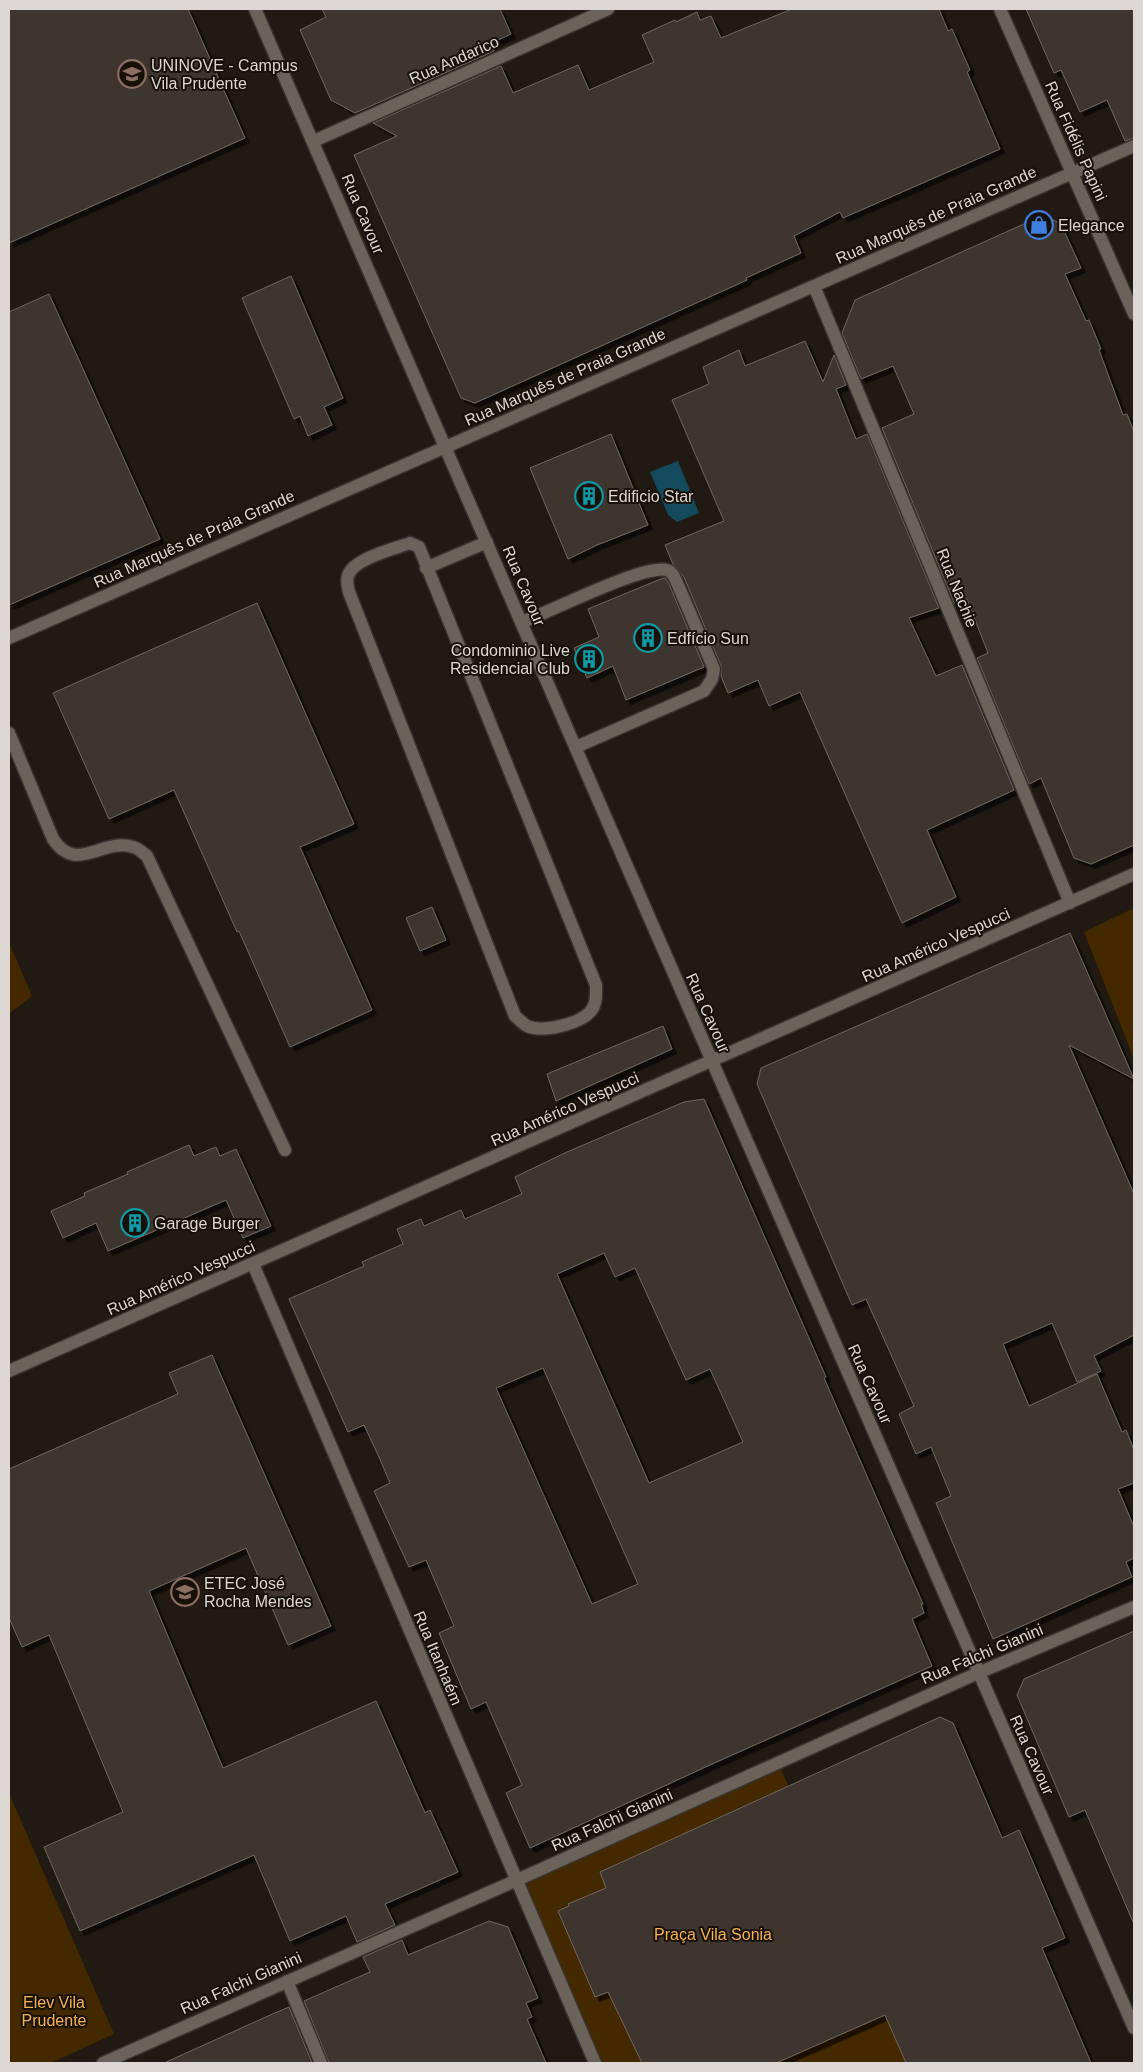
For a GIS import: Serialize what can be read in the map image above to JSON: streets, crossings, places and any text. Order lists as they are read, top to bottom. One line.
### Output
{"streets":{"street":["Rua Andarico","Rua Fidélis Papini","Rua Cavour","Rua Marquês de Praia Grande","Rua Nachie","Rua Américo Vespucci","Rua Falchi Gianini","Rua Itanhaém"]},"crossings":[["Rua Andarico","Rua Cavour"],["Rua Fidélis Papini","Rua Marquês de Praia Grande"],["Rua Cavour","Rua Marquês de Praia Grande"],["Rua Cavour","Rua Américo Vespucci"],["Rua Cavour","Rua Falchi Gianini"],["Rua Marquês de Praia Grande","Rua Nachie"],["Rua Nachie","Rua Américo Vespucci"],["Rua Américo Vespucci","Rua Itanhaém"],["Rua Falchi Gianini","Rua Itanhaém"]],"parks":["Praça Vila Sonia","Elev Vila Prudente"],"places":{"school or university":["UNINOVE - Campus Vila Prudente","ETEC José Rocha Mendes"],"shop":["Elegance"],"building":["Edificio Star","Edfício Sun","Condominio Live Residencial Club","Garage Burger"]}}
